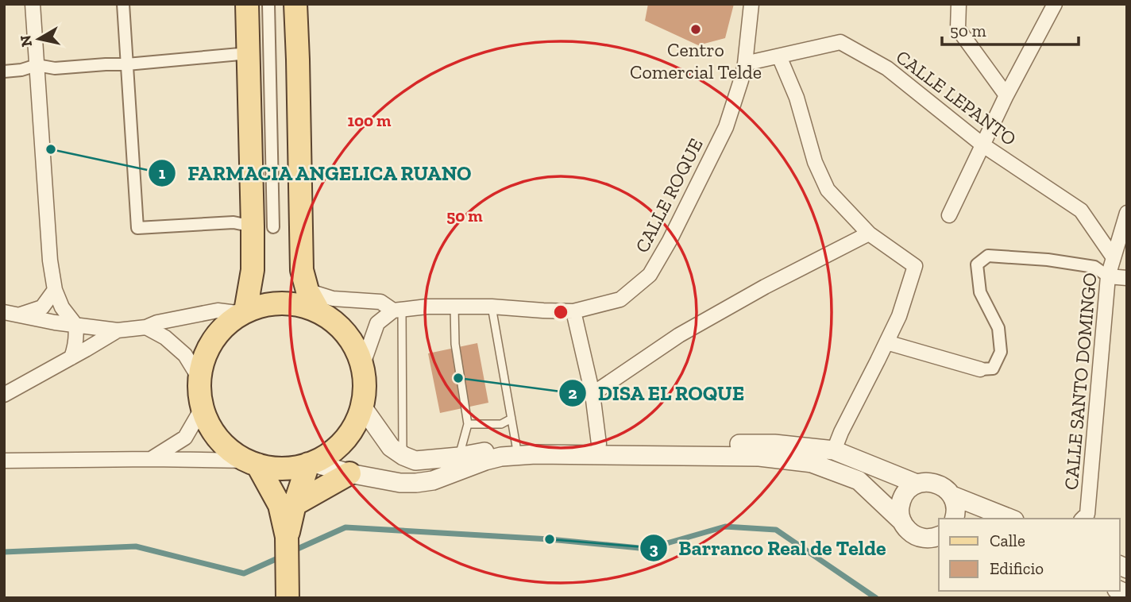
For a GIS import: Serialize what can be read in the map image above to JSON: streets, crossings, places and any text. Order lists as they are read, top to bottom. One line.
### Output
{"streets":{"street":["CALLE LEPANTO","CALLE ROQUE","CALLE SANTO DOMINGO"]},"crossings":[["CALLE LEPANTO","CALLE ROQUE"],["CALLE LEPANTO","CALLE SANTO DOMINGO"]],"places":["Centro Comercial Telde","FARMACIA ANGELICA RUANO","DISA EL ROQUE","Barranco Real de Telde"],"legend":["Calle","Edificio"],"scale_bar":"50 m","north":"left","rings":["100 m","50 m"]}
